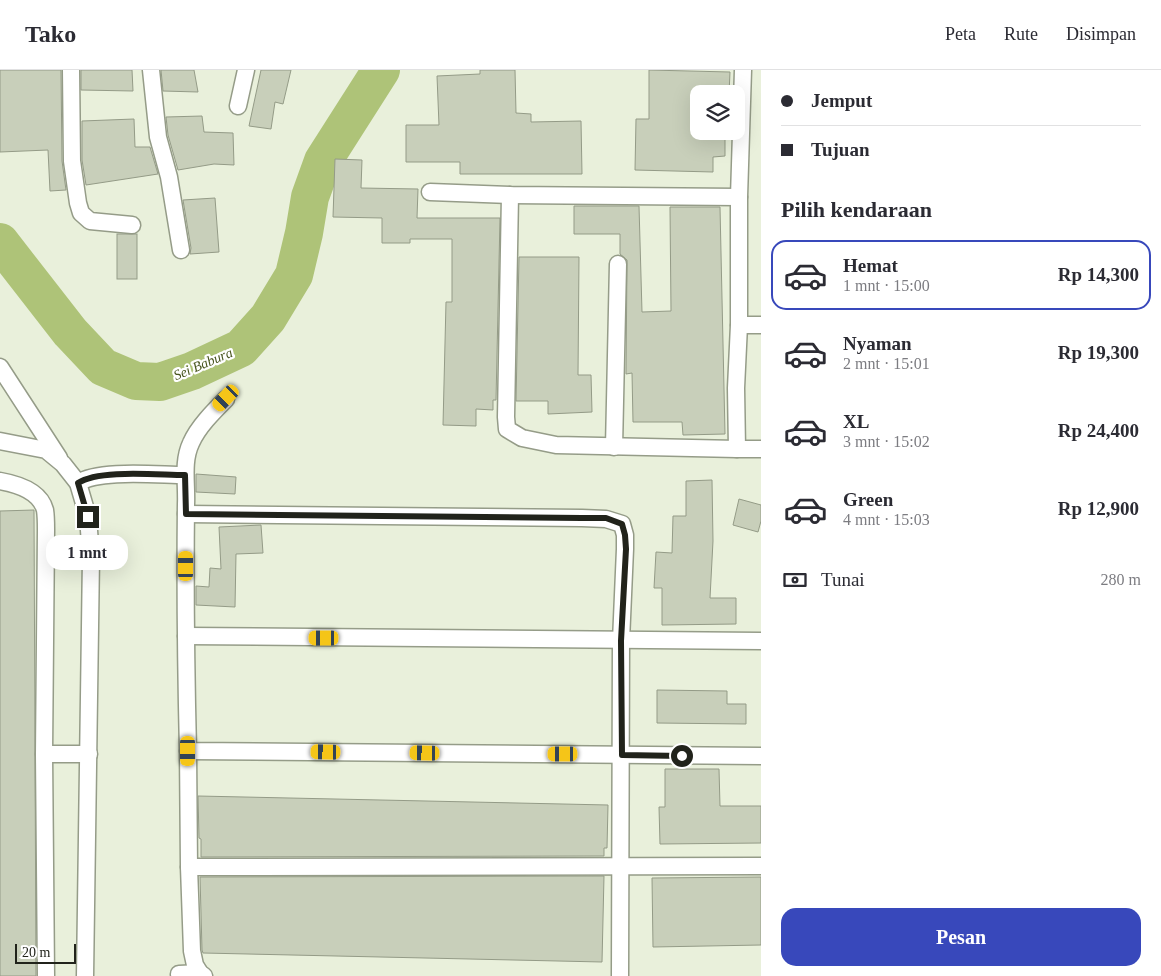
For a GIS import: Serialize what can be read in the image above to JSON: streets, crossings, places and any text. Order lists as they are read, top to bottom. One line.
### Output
{"water":["Sei Babura"],"scale_bar":"20 m","page":{"header":"Tako","nav":["Peta","Rute","Disimpan"],"banner":["Jemput","Tujuan"],"heading":"Pilih kendaraan","list":[{"name":"Hemat","note":"1 mnt · 15:00","value":"Rp 14,300"},{"name":"Nyaman","note":"2 mnt · 15:01","value":"Rp 19,300"},{"name":"XL","note":"3 mnt · 15:02","value":"Rp 24,400"},{"name":"Green","note":"4 mnt · 15:03","value":"Rp 12,900"}],"bubble":"1 mnt","pay":["Tunai","280 m"],"buttons":"Pesan","scale":"20 m"}}
